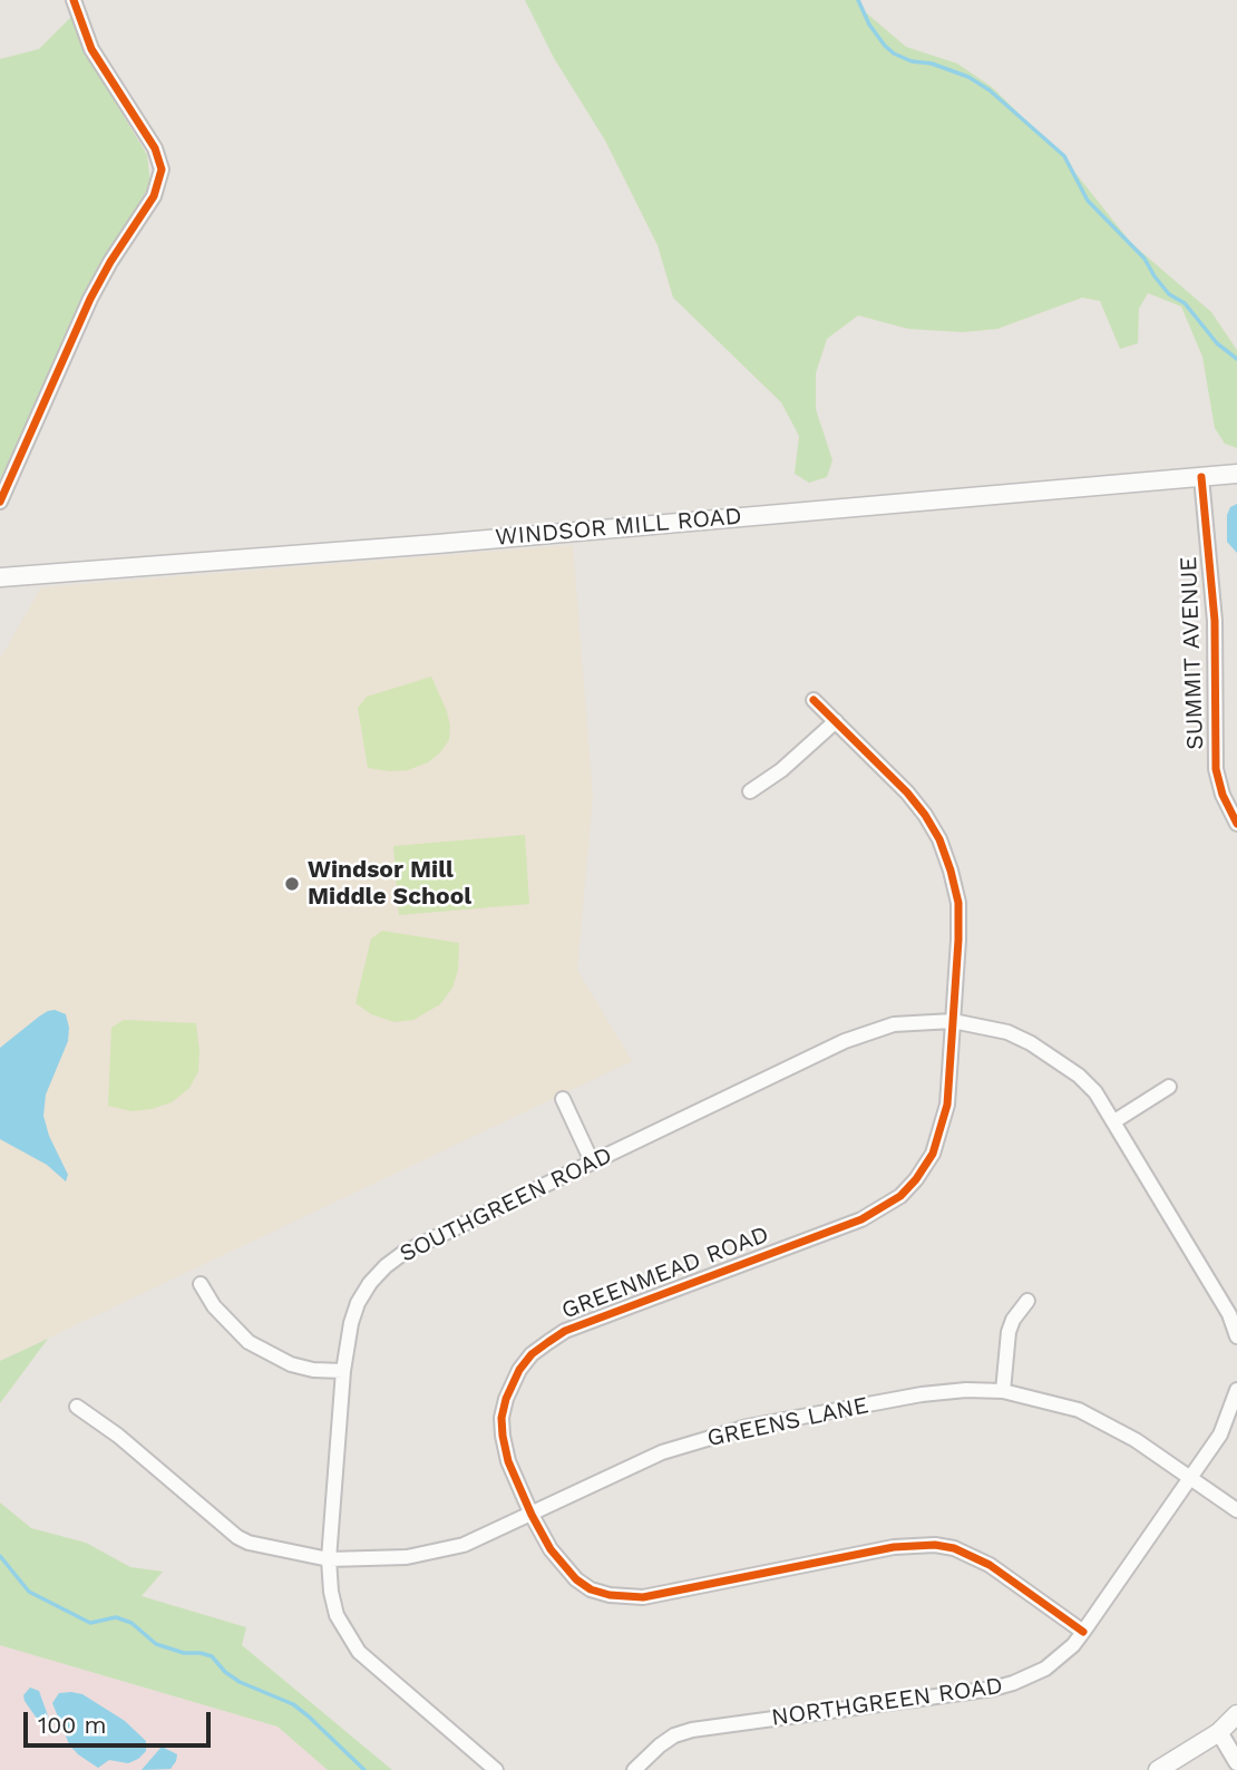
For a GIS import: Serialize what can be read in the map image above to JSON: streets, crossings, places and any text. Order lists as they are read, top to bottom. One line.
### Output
{"streets":{"main road":["WINDSOR MILL ROAD"],"street":["SUMMIT AVENUE","SOUTHGREEN ROAD","GREENMEAD ROAD","GREENS LANE","NORTHGREEN ROAD"]},"crossings":[["WINDSOR MILL ROAD","SUMMIT AVENUE"],["SOUTHGREEN ROAD","GREENMEAD ROAD"],["SOUTHGREEN ROAD","GREENS LANE"],["GREENMEAD ROAD","GREENS LANE"],["GREENMEAD ROAD","NORTHGREEN ROAD"],["GREENS LANE","NORTHGREEN ROAD"]],"places":["Windsor Mill Middle School"],"scale_bar":"100 m"}
